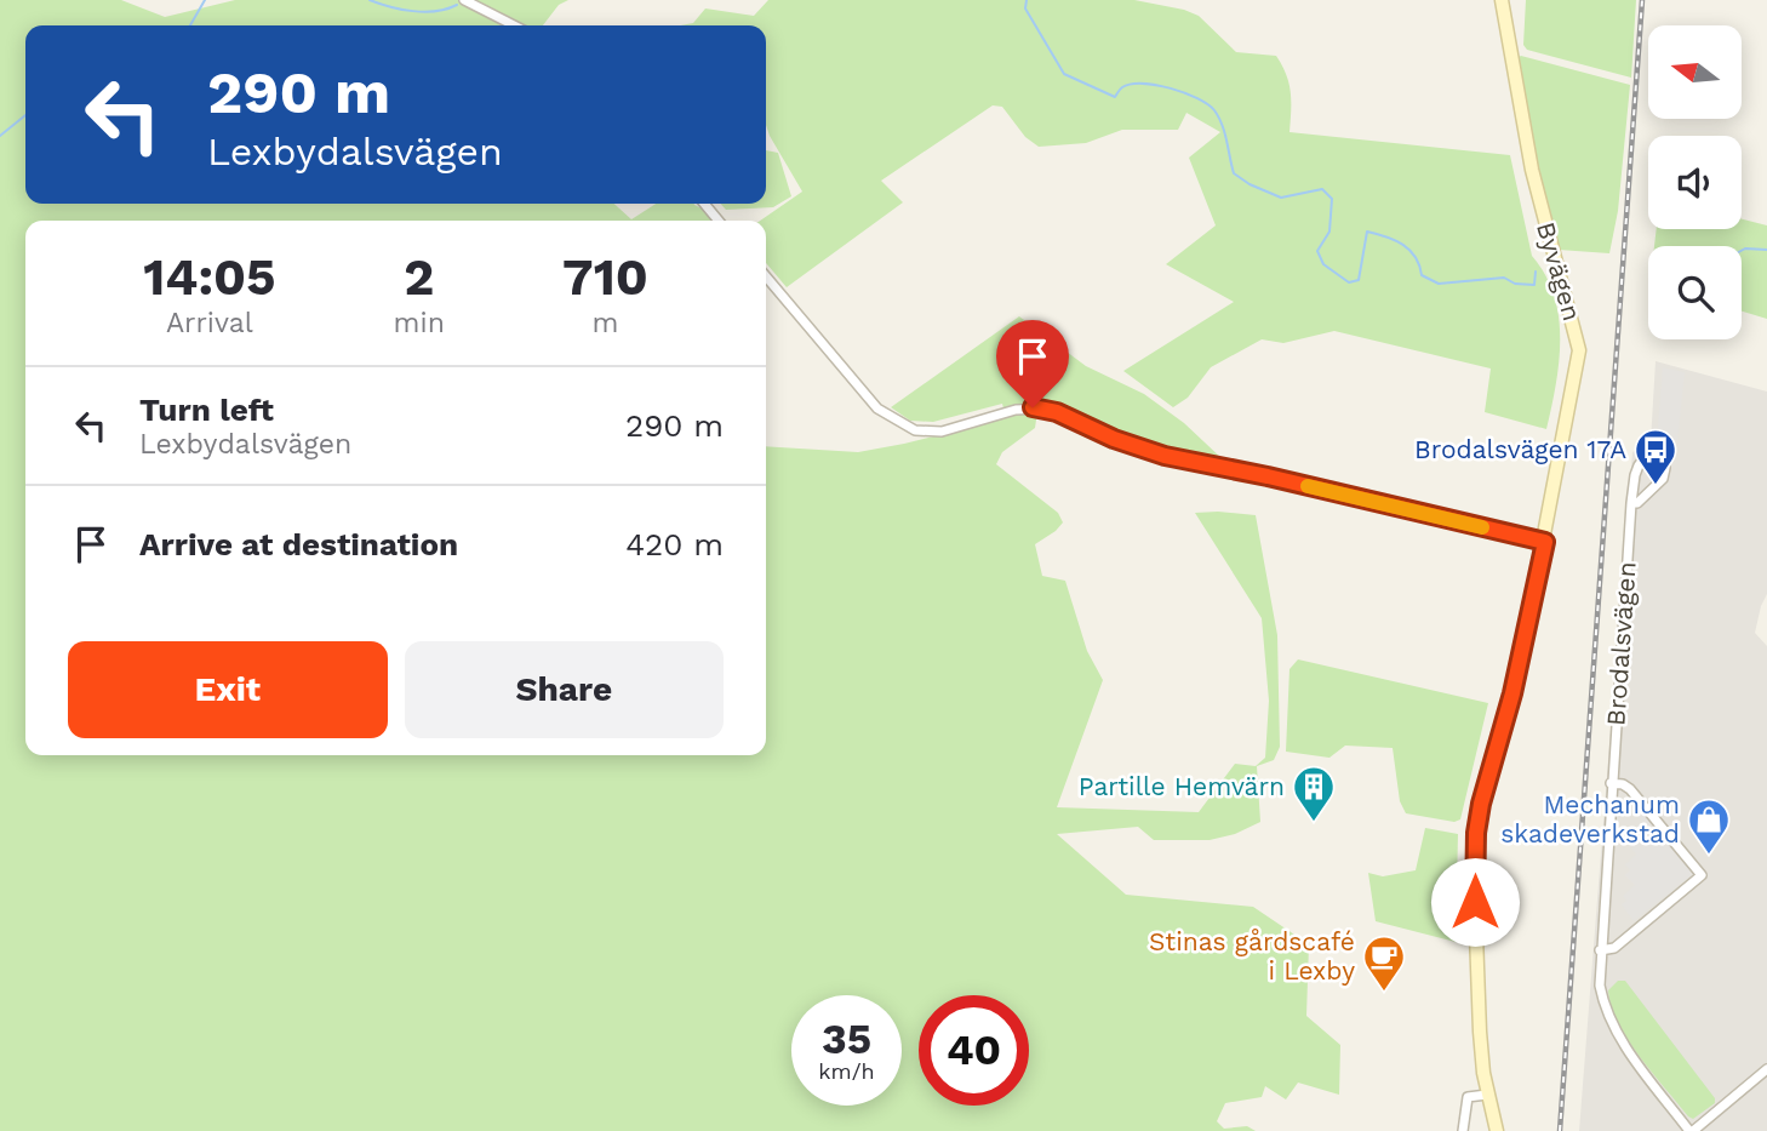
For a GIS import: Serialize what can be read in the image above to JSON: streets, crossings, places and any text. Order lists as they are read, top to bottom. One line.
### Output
{"streets":{"street":["Byvägen","Brodalsvägen"]},"places":{"bus stop":["Brodalsvägen 17A"],"building":["Partille Hemvärn"],"shop":["Mechanum skadeverkstad"],"cafe":["Stinas gårdscafé i Lexby"]},"north":"left","page":{"turn":["290 m","Lexbydalsvägen"],"eta":["14:05","Arrival","2","min","710","m"],"list":[{"name":"Turn left","note":"Lexbydalsvägen","value":"290 m"},{"name":"Arrive at destination","value":"420 m"}],"buttons":["Exit","Share"],"speed":"35 km/h","limit":"40"}}
